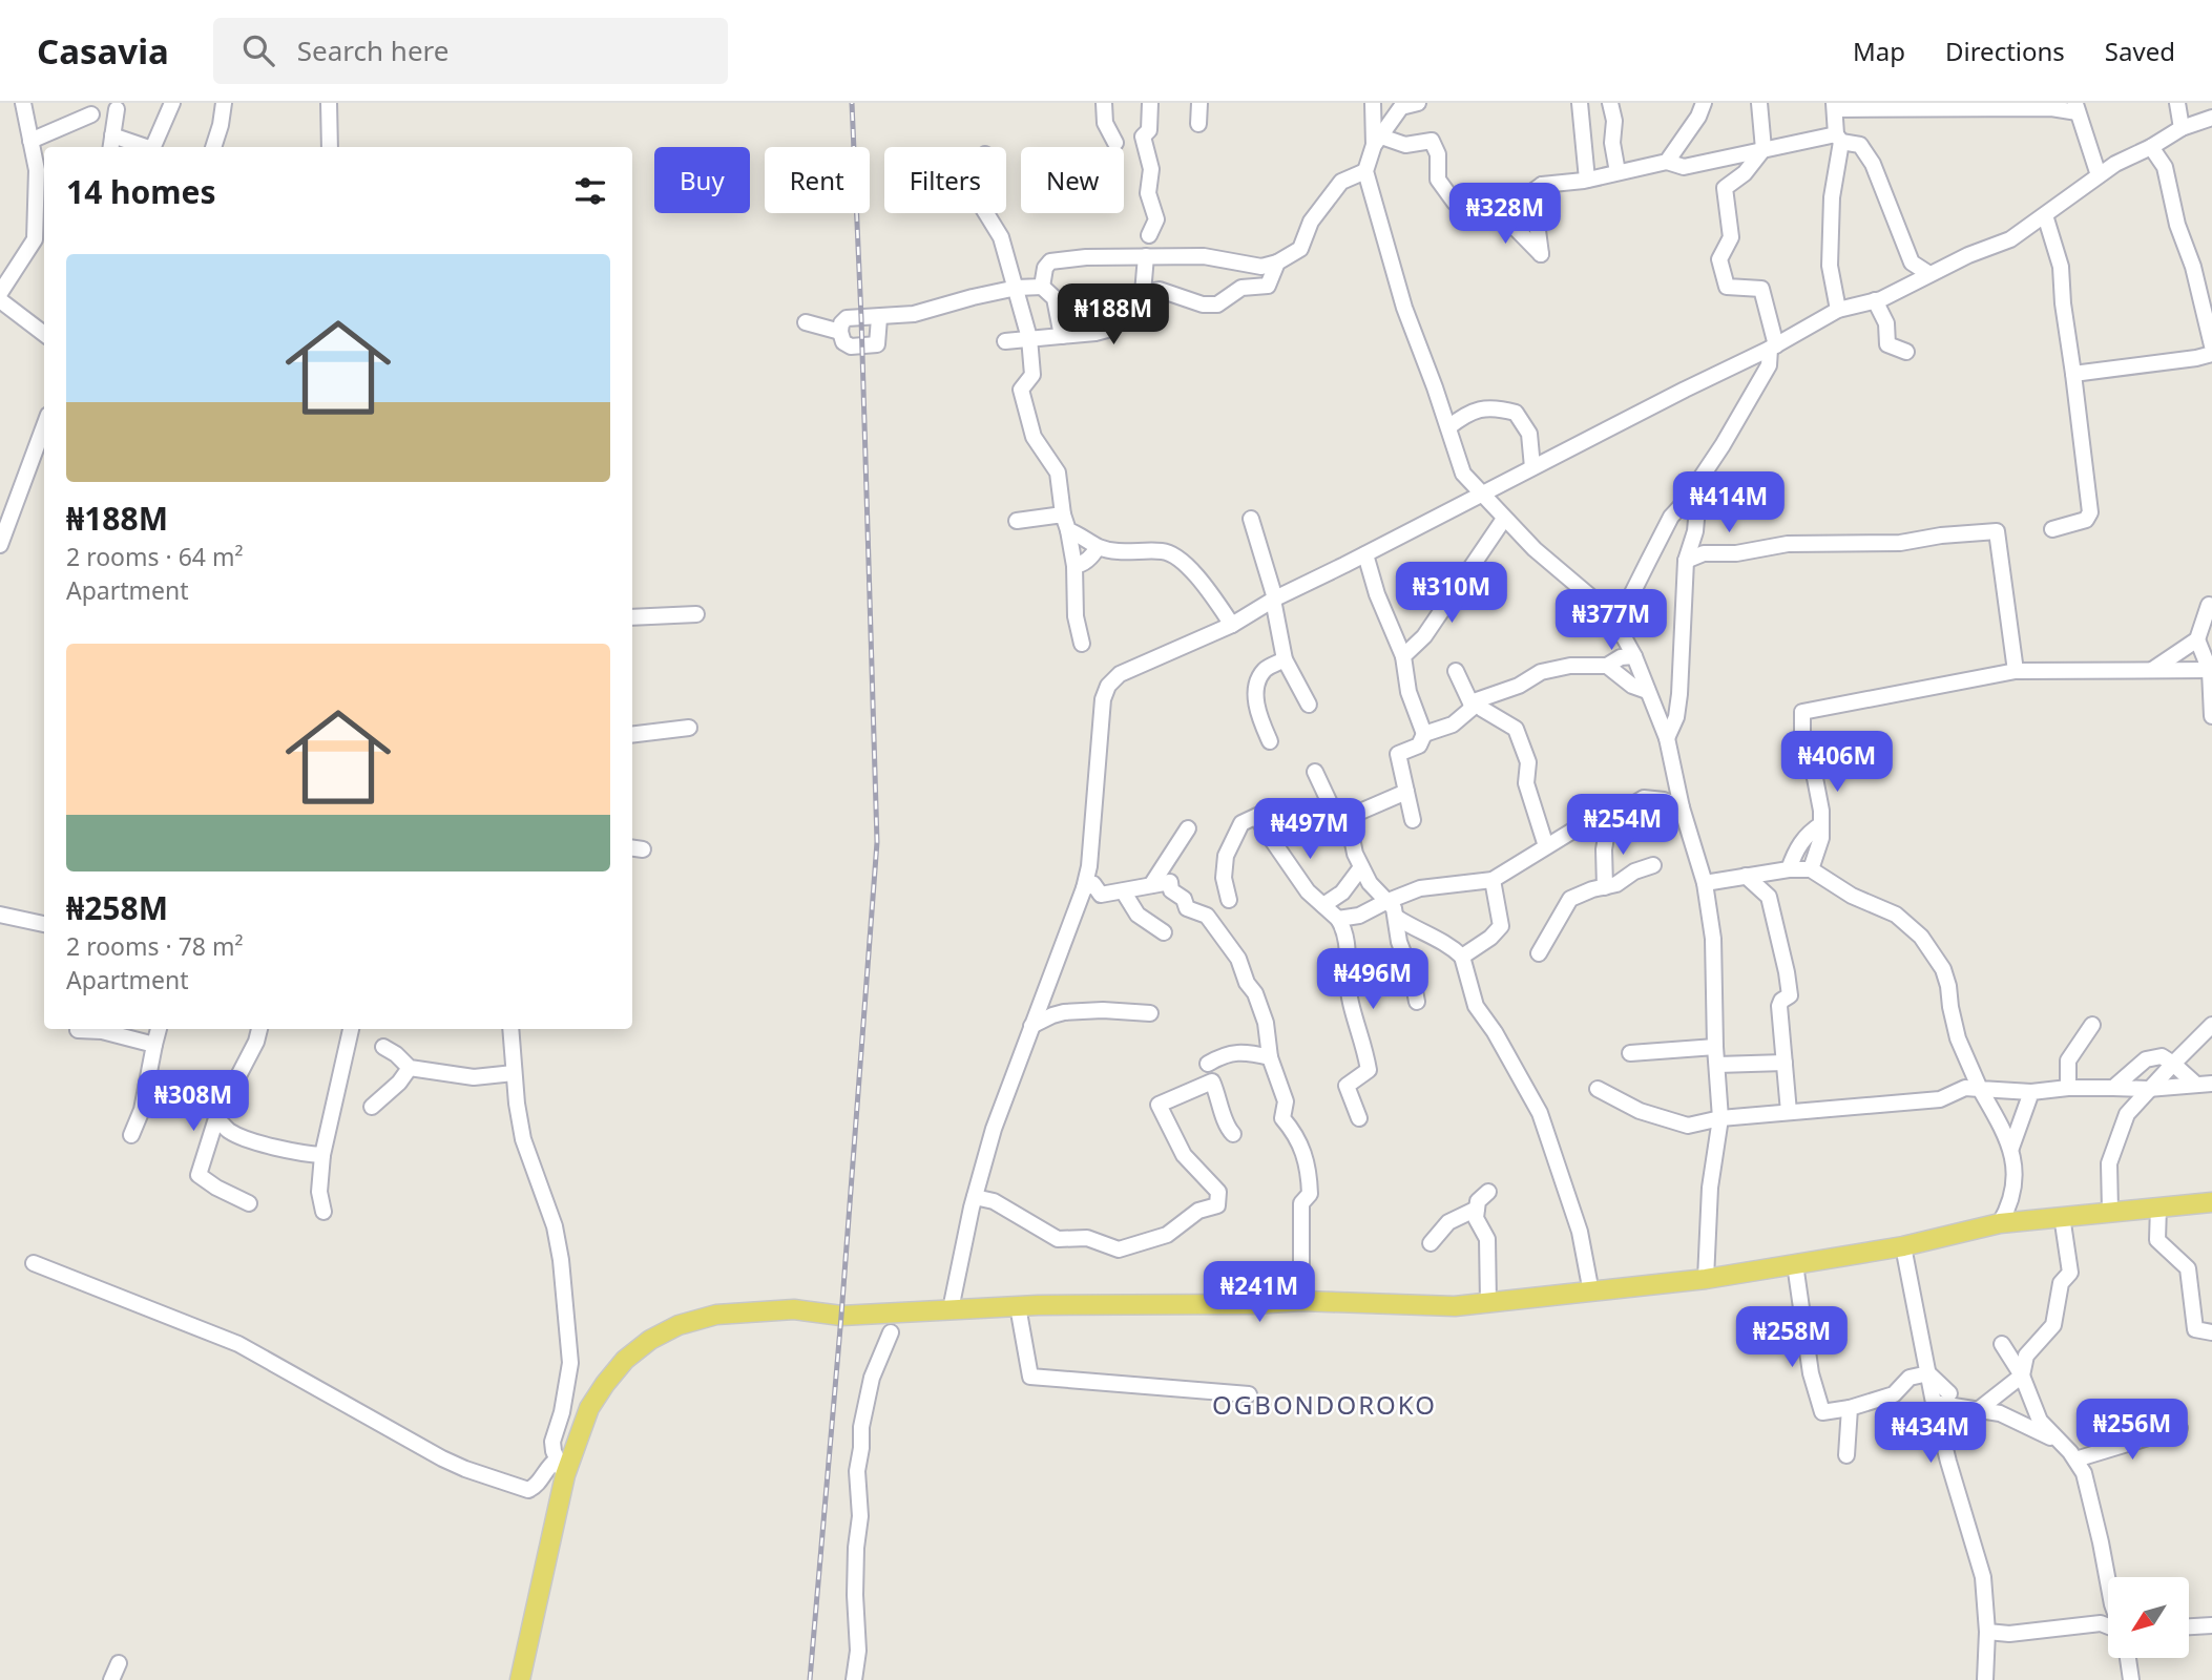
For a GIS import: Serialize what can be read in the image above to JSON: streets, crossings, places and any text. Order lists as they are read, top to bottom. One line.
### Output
{"districts":["OGBONDOROKO"],"north":"bottom left","page":{"header":"Casavia","search":"Search here","nav":["Map","Directions","Saved"],"chip":["Buy","Rent","Filters","New"],"heading":"14 homes","price":["₦328M","₦188M","₦414M","₦310M","₦377M","₦406M","₦254M","₦497M","₦496M","₦308M","₦241M","₦258M","₦256M","₦434M"],"list":[{"name":"₦188M","note":"2 rooms · 64 m² · Apartment"},{"name":"₦258M","note":"2 rooms · 78 m² · Apartment"}]}}
